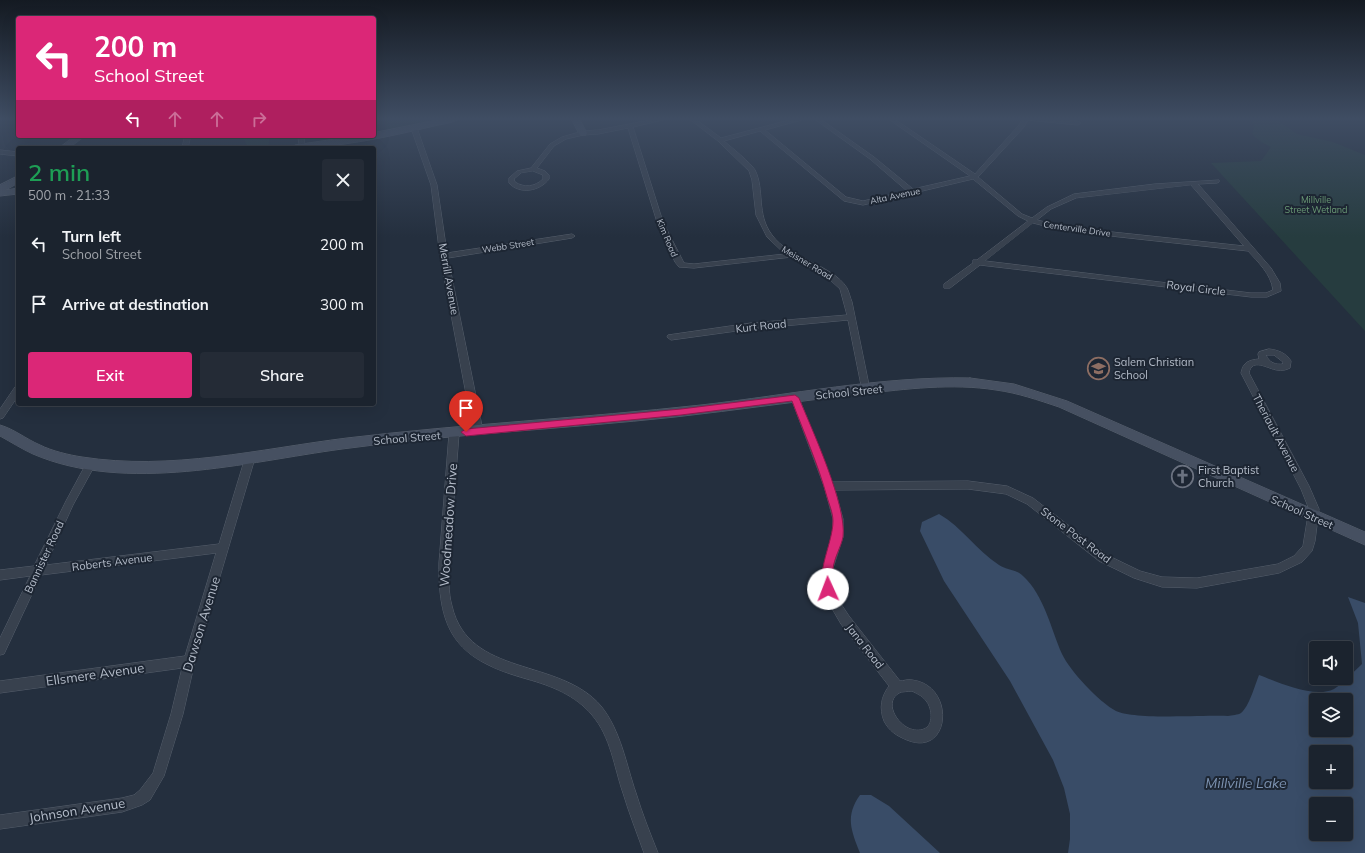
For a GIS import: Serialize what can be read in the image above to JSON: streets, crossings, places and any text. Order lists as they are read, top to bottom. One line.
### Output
{"streets":{"street":["Alta Avenue","Centerville Drive","Kim Road","Webb Street","Meisner Road","Merrill Avenue","Royal Circle","Kurt Road","School Street","Theriault Avenue","Woodmeadow Drive","Stone Post Road","Bannister Road","Roberts Avenue","Dawson Avenue","Jana Road","Ellsmere Avenue","Johnson Avenue"]},"crossings":[["Alta Avenue","Centerville Drive"],["Centerville Drive","Royal Circle"],["Kim Road","Meisner Road"],["Webb Street","Merrill Avenue"],["Meisner Road","Kurt Road"],["Meisner Road","School Street"],["Merrill Avenue","School Street"],["School Street","Theriault Avenue"],["School Street","Woodmeadow Drive"],["School Street","Stone Post Road"],["School Street","Bannister Road"],["School Street","Dawson Avenue"],["School Street","Jana Road"],["Theriault Avenue","Stone Post Road"],["Stone Post Road","Jana Road"],["Bannister Road","Roberts Avenue"],["Roberts Avenue","Dawson Avenue"],["Dawson Avenue","Ellsmere Avenue"],["Dawson Avenue","Johnson Avenue"]],"water":["Millville Lake"],"parks":["Millville Street Wetland"],"places":{"school or university":["Salem Christian School"],"church":["First Baptist Church"]},"page":{"turn":["200 m","School Street"],"heading":["2 min","500 m · 21:33"],"list":[{"name":"Turn left","note":"School Street","value":"200 m"},{"name":"Arrive at destination","value":"300 m"}],"buttons":["Exit","Share"],"map_buttons":["+","−"]}}
